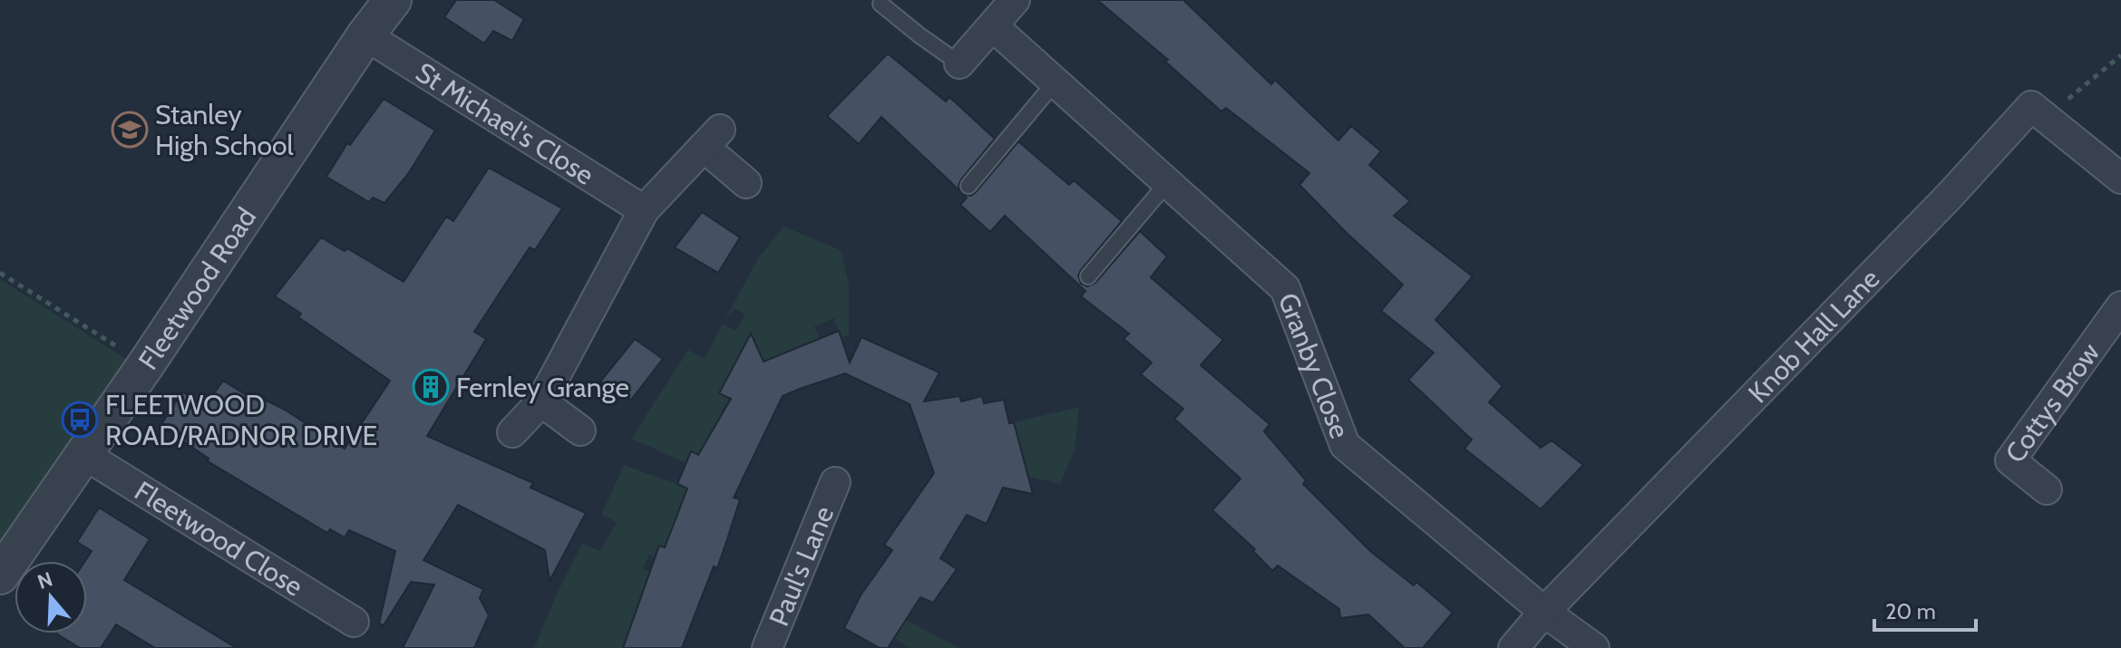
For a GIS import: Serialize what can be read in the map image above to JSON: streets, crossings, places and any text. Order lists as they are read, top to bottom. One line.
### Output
{"streets":{"street":["St Michael's Close","Fleetwood Road","Knob Hall Lane","Granby Close","Cottys Brow","Fleetwood Close","Paul's Lane"]},"crossings":[["St Michael's Close","Fleetwood Road"],["Fleetwood Road","Fleetwood Close"],["Knob Hall Lane","Granby Close"]],"places":{"school or university":["Stanley High School"],"building":["Fernley Grange"],"bus stop":["FLEETWOOD ROAD/RADNOR DRIVE"]},"scale_bar":"20 m","north":"top"}
